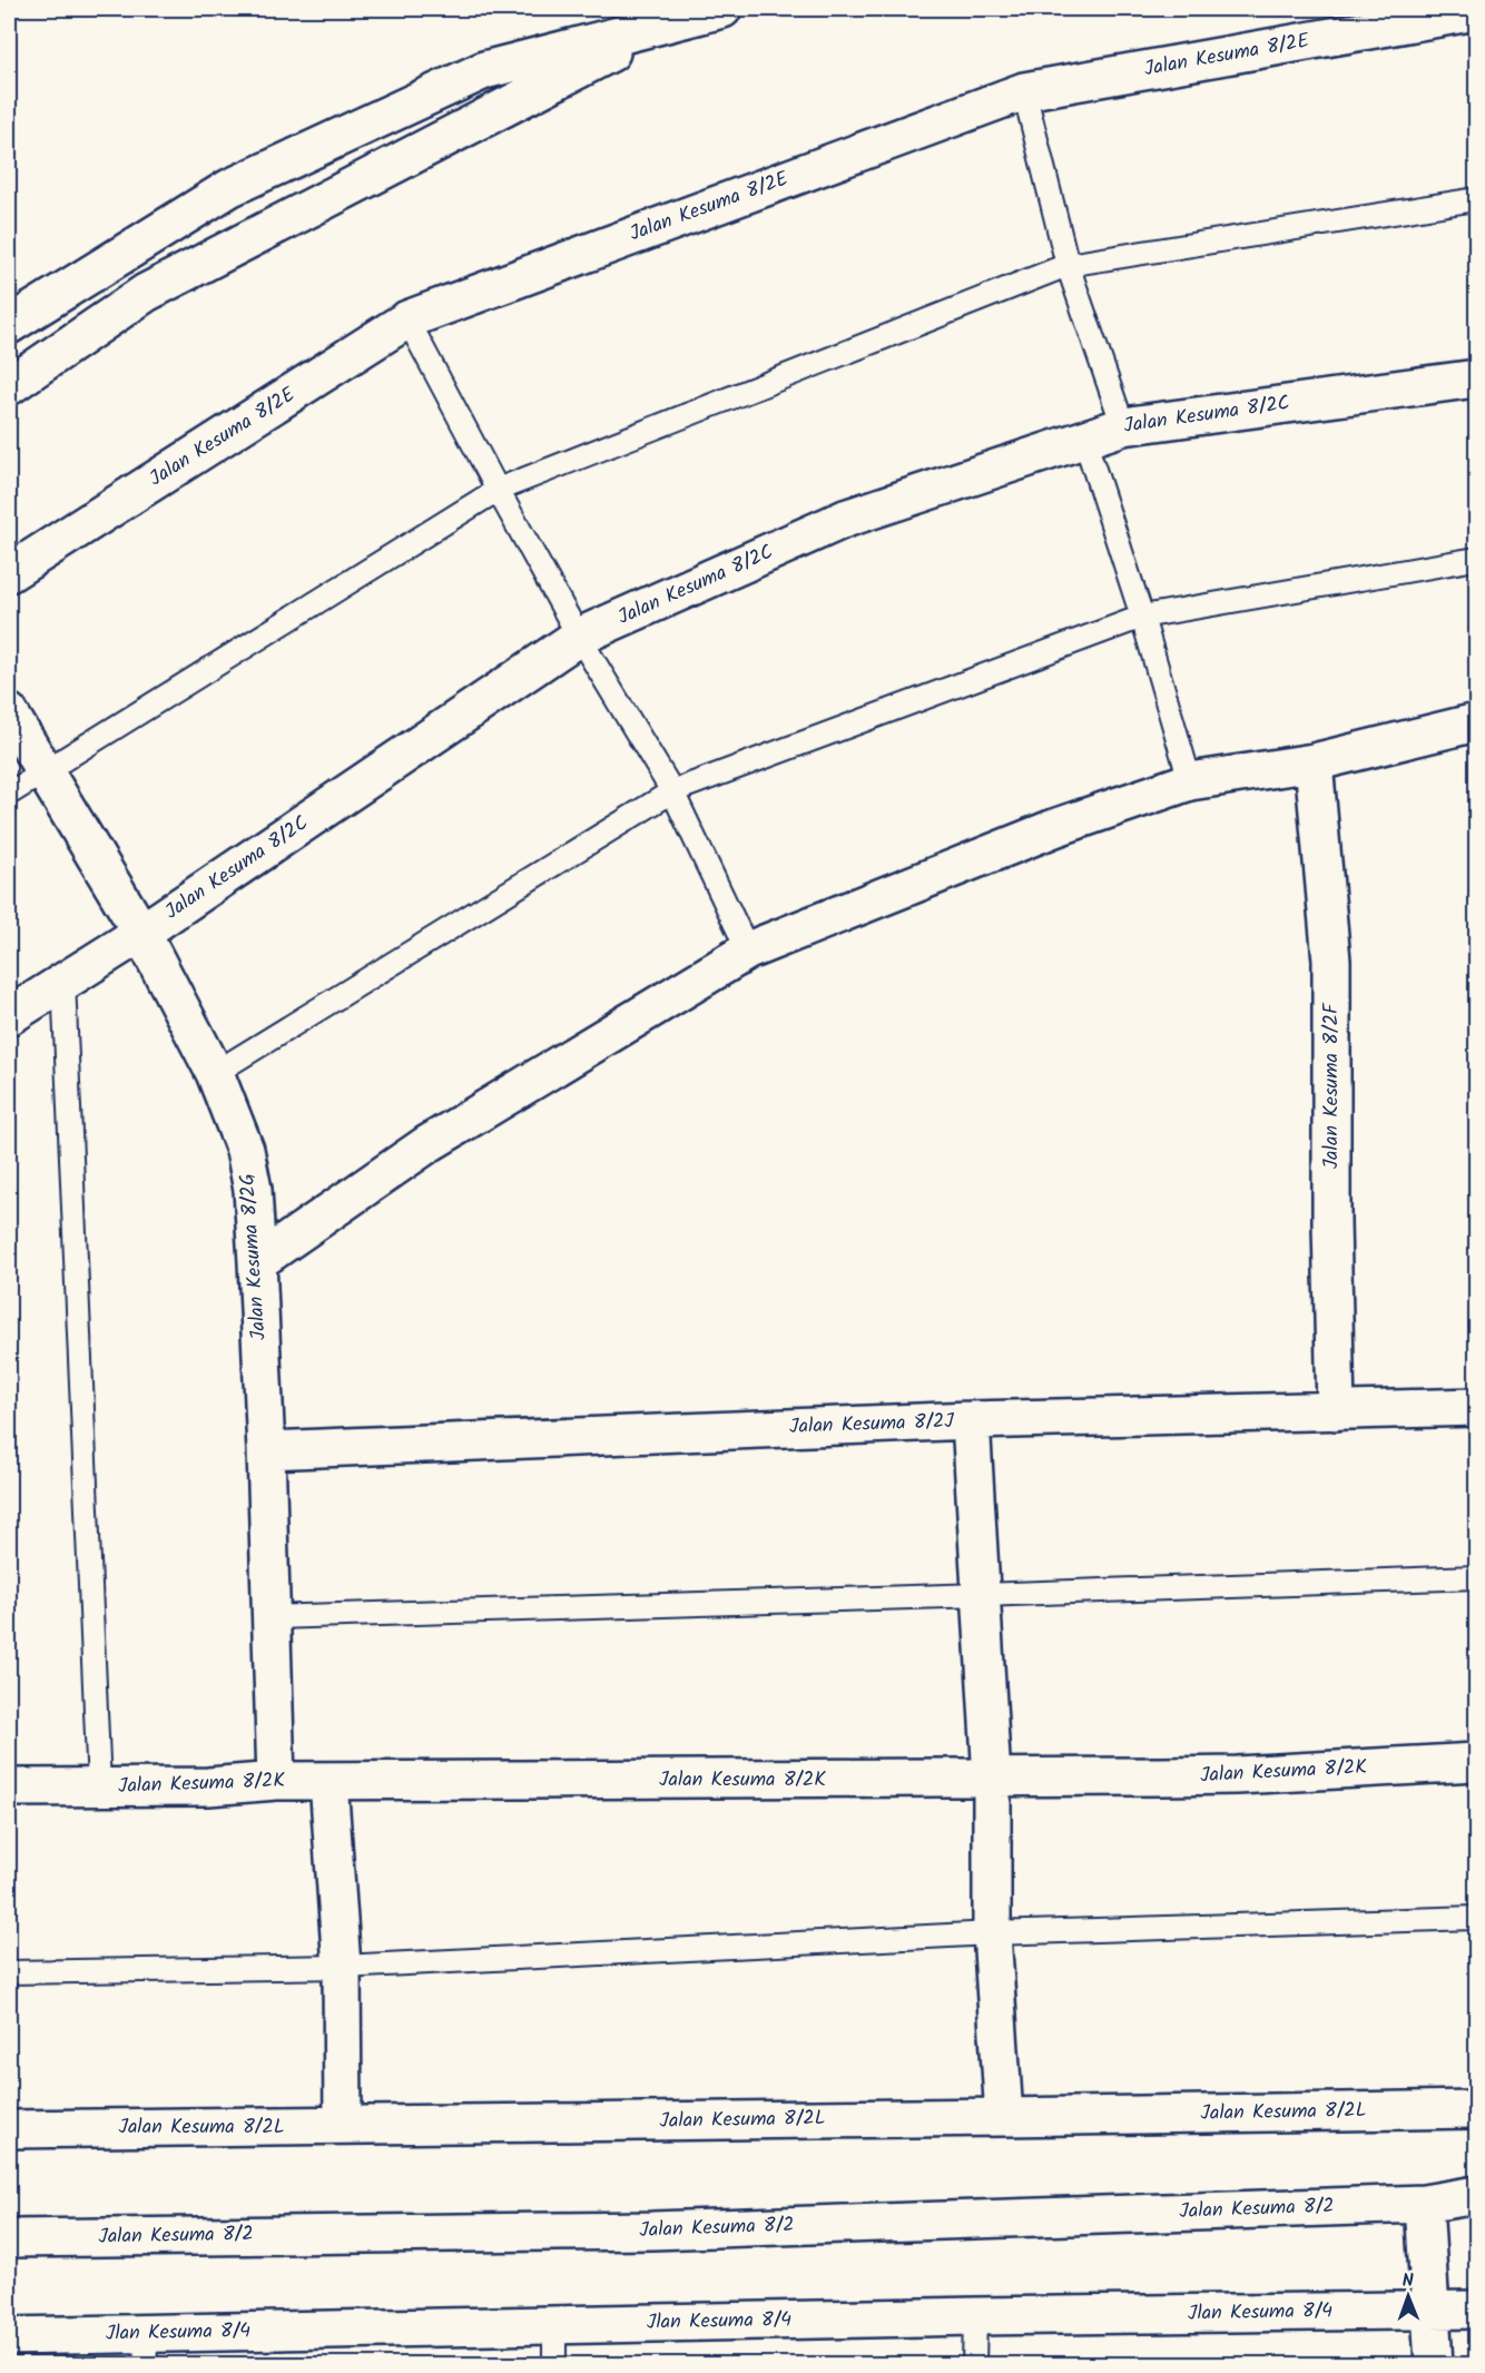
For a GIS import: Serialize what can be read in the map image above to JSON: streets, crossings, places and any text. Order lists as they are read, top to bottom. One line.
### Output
{"streets":{"street":["Jalan Kesuma 8/2E","Jalan Kesuma 8/2C","Jalan Kesuma 8/2F","Jalan Kesuma 8/2G","Jalan Kesuma 8/2J","Jalan Kesuma 8/2K","Jalan Kesuma 8/2L","Jalan Kesuma 8/2","Jlan Kesuma 8/4"]},"crossings":[["Jalan Kesuma 8/2C","Jalan Kesuma 8/2G"],["Jalan Kesuma 8/2F","Jalan Kesuma 8/2J"],["Jalan Kesuma 8/2G","Jalan Kesuma 8/2J"],["Jalan Kesuma 8/2G","Jalan Kesuma 8/2K"]],"north":"top"}
